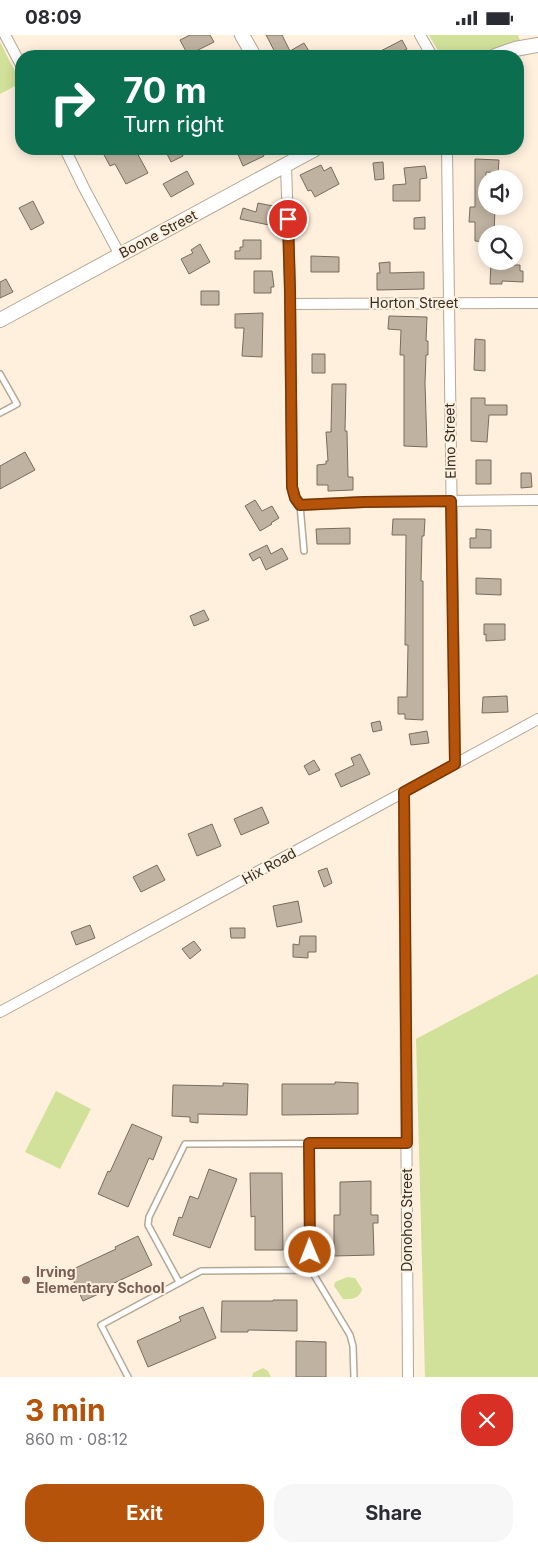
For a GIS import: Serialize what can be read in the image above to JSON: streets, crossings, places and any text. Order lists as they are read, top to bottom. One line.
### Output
{"streets":{"street":["Boone Street","Horton Street","Elmo Street","Hix Road","Donohoo Street"]},"crossings":[["Horton Street","Elmo Street"],["Elmo Street","Hix Road"],["Hix Road","Donohoo Street"]],"places":["Irving Elementary School"],"page":{"status":"08:09","turn":["70 m","Turn right"],"heading":["3 min","860 m · 08:12"],"buttons":["Exit","Share"]}}
